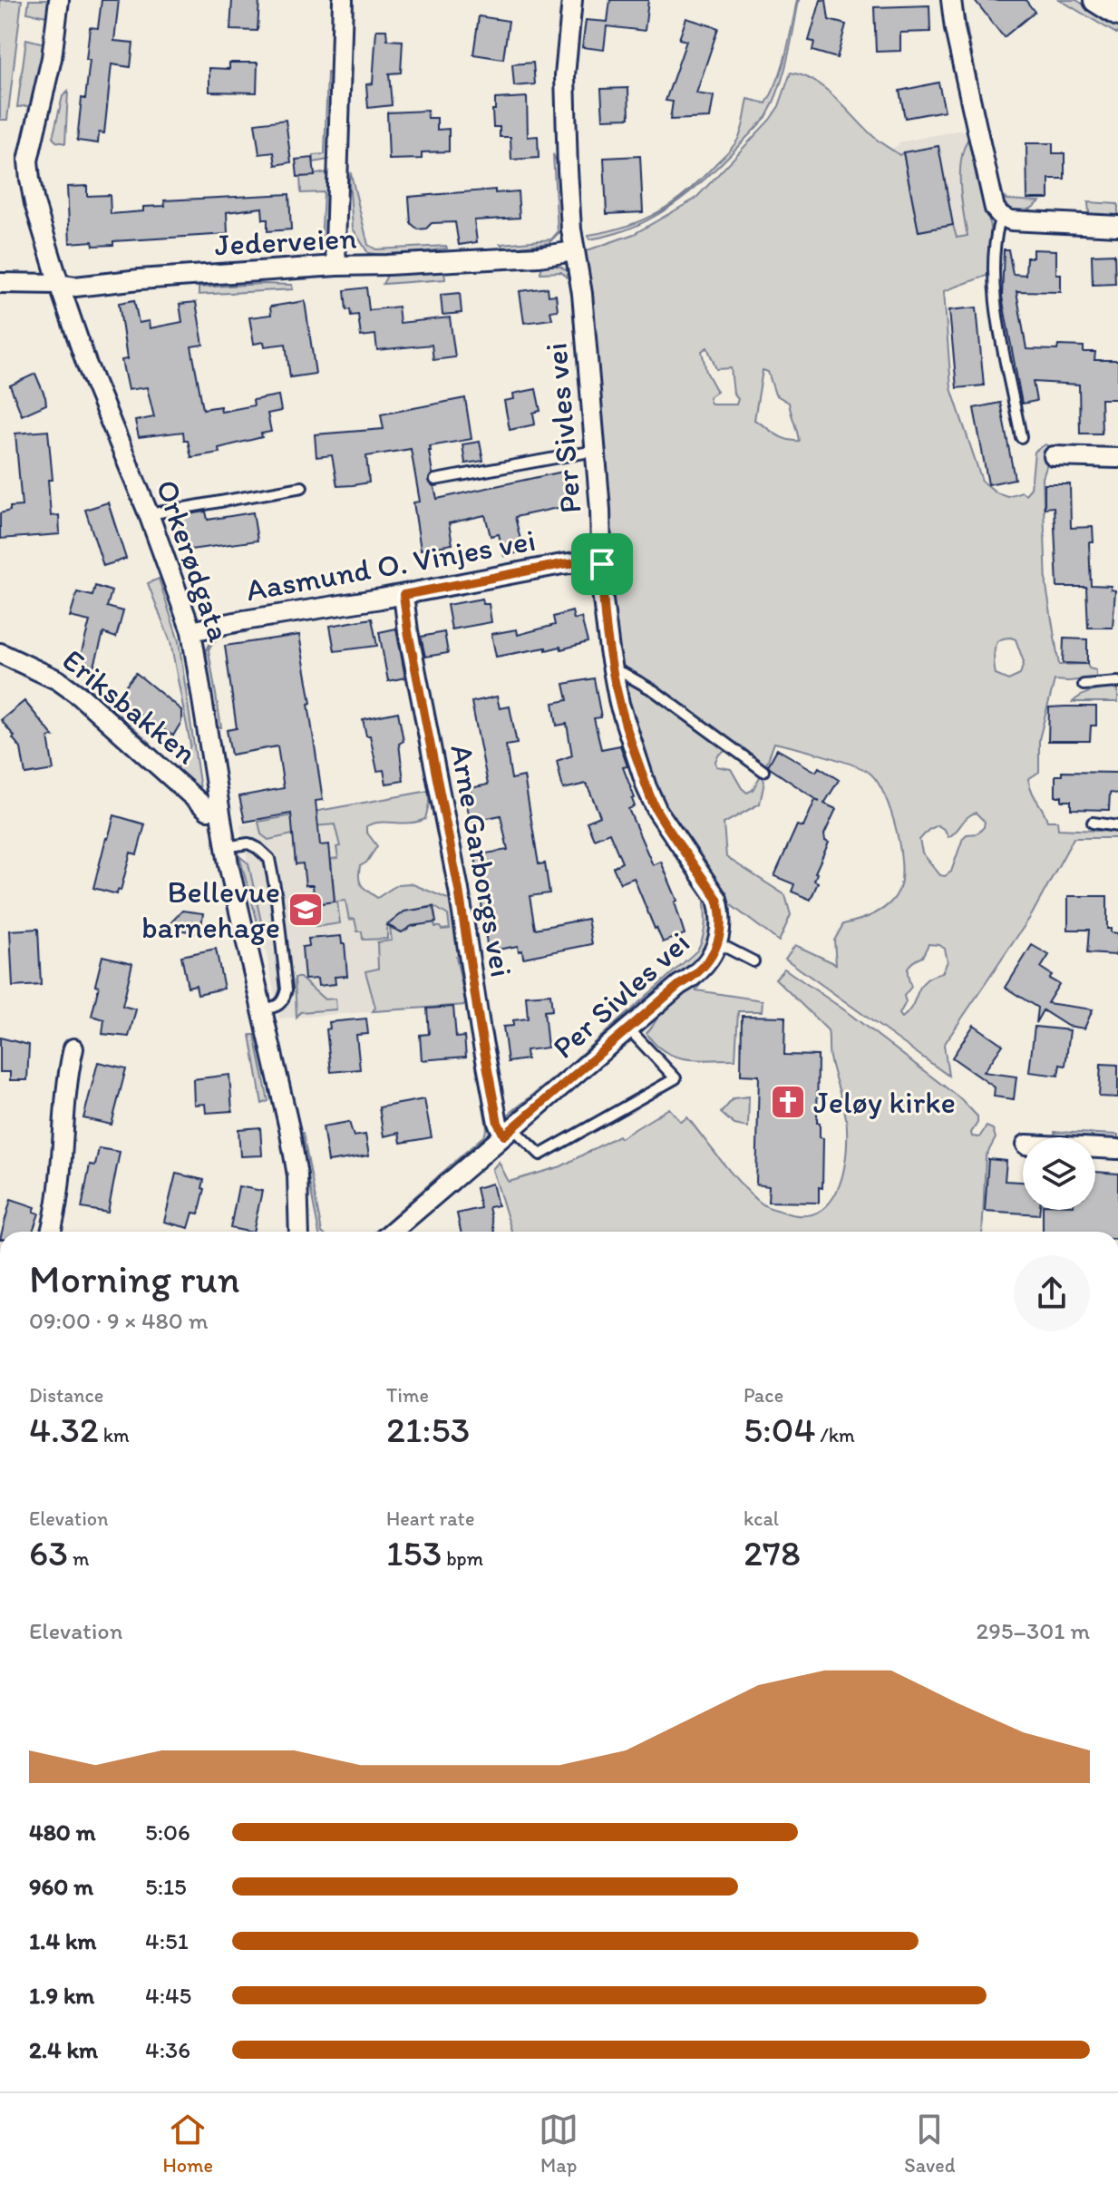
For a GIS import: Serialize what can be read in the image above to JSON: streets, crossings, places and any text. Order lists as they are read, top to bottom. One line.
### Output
{"streets":{"street":["Jederveien","Per Sivles vei","Orkerødgata","Aasmund O. Vinjes vei","Eriksbakken","Arne Garborgs vei"]},"crossings":[["Jederveien","Per Sivles vei"],["Jederveien","Orkerødgata"],["Per Sivles vei","Aasmund O. Vinjes vei"],["Per Sivles vei","Arne Garborgs vei"],["Orkerødgata","Aasmund O. Vinjes vei"],["Orkerødgata","Eriksbakken"],["Aasmund O. Vinjes vei","Arne Garborgs vei"]],"places":{"school or university":["Bellevue barnehage"],"church":["Jeløy kirke"]},"page":{"heading":["Morning run","09:00 · 9 × 480 m"],"stats":[["Distance","4.32 km"],["Time","21:53"],["Pace","5:04 /km"],["Elevation","63 m"],["Heart rate","153 bpm"],["kcal","278"]],"chart":["Elevation","295–301 m"],"list":[{"name":"480 m","note":"5:06"},{"name":"960 m","note":"5:15"},{"name":"1.4 km","note":"4:51"},{"name":"1.9 km","note":"4:45"},{"name":"2.4 km","note":"4:36"}],"tabs":["Home","Map","Saved"]}}
